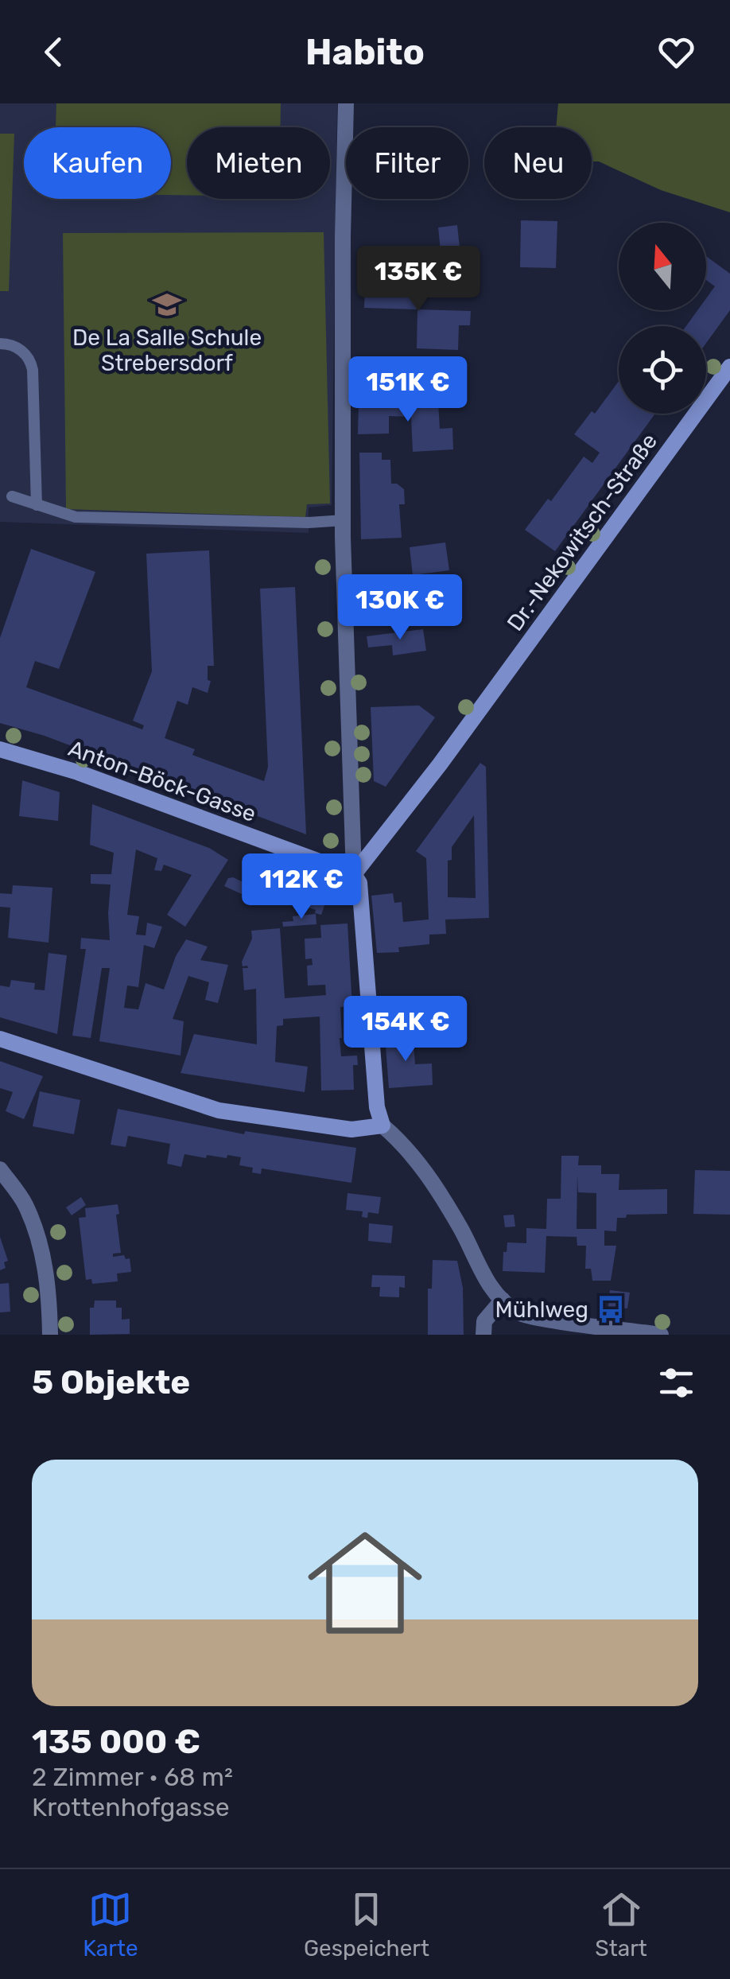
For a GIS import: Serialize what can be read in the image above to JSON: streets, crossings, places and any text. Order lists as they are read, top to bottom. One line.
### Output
{"streets":{"main road":["Dr.-Nekowitsch-Straße","Anton-Böck-Gasse"]},"crossings":[["Dr.-Nekowitsch-Straße","Anton-Böck-Gasse"]],"places":{"school or university":["De La Salle Schule Strebersdorf"],"bus stop":["Mühlweg"]},"north":"top","page":{"header":"Habito","chip":["Kaufen","Mieten","Filter","Neu"],"price":["135K €","151K €","130K €","112K €","154K €"],"heading":"5 Objekte","list":[{"name":"135 000 €","note":"2 Zimmer · 68 m² · Krottenhofgasse"}],"tabs":["Karte","Gespeichert","Start"]}}
